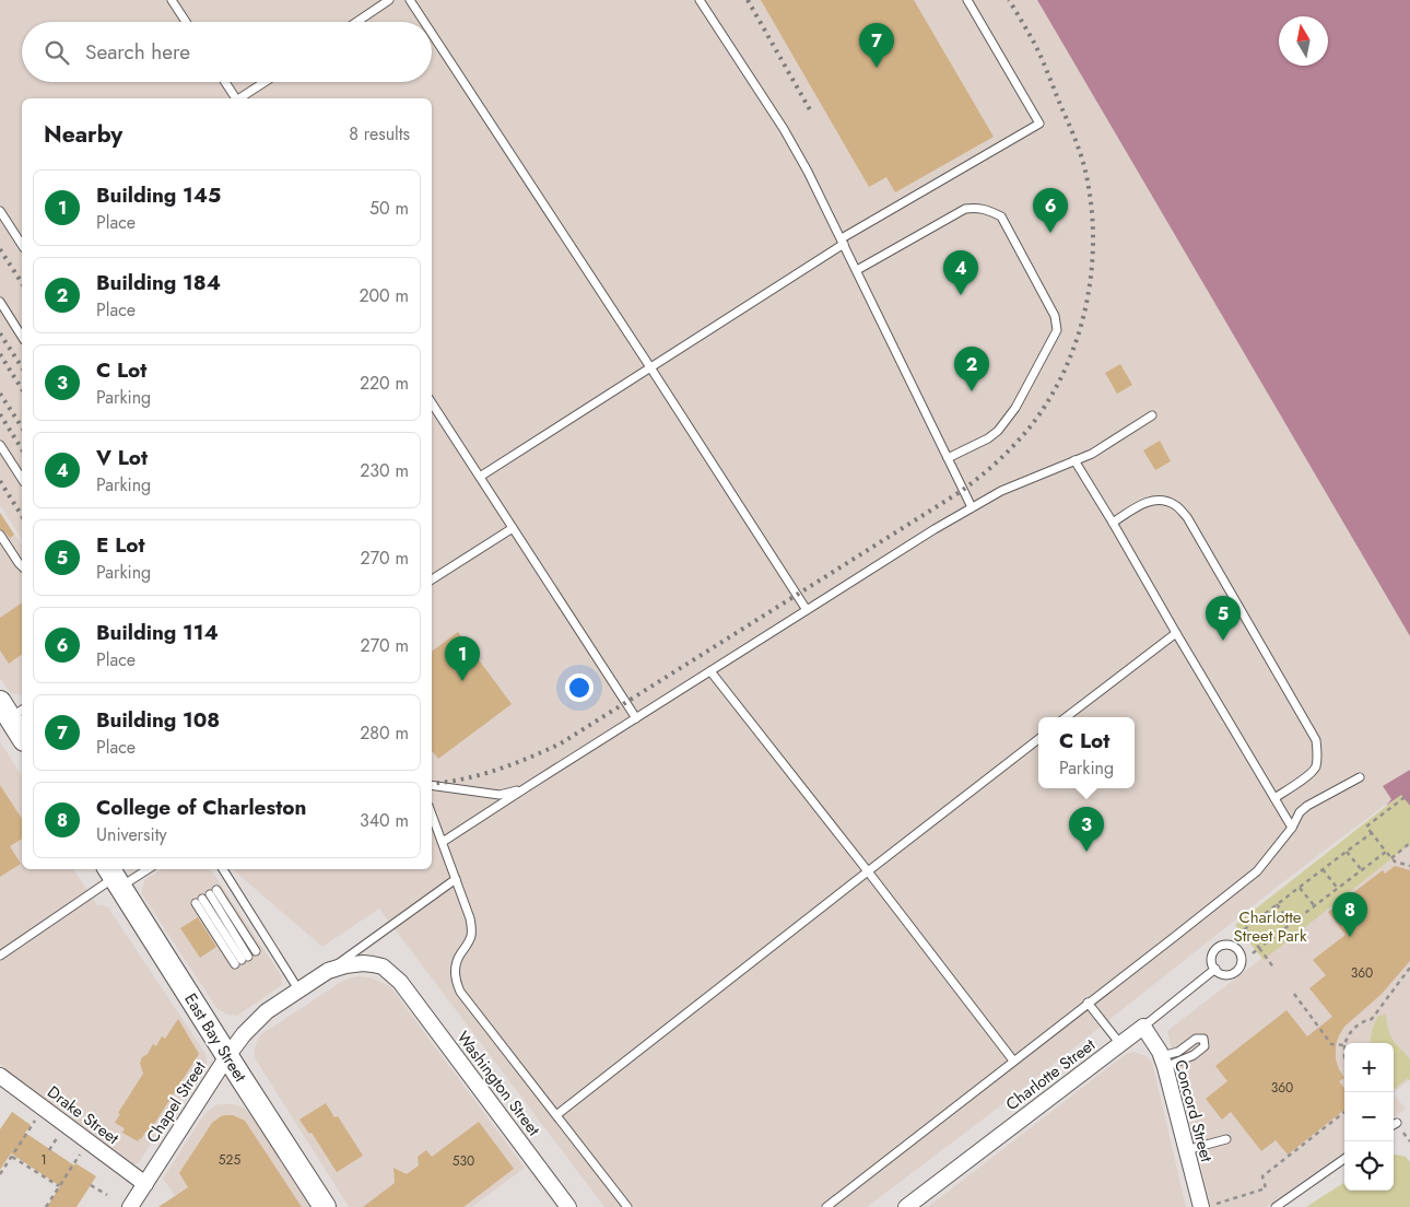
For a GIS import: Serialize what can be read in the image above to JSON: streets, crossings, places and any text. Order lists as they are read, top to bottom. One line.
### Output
{"streets":{"main road":["East Bay Street"],"street":["Charlotte Street","Washington Street","Chapel Street","Concord Street","Drake Street"]},"crossings":[["East Bay Street","Chapel Street"],["Charlotte Street","Concord Street"],["Washington Street","Chapel Street"],["Chapel Street","Drake Street"]],"parks":["Charlotte Street Park"],"house_numbers":["360","360","1","525","530"],"north":"top","page":{"search":"Search here","pins":["7","6","4","2","5","1","3","8"],"heading":["Nearby","8 results"],"list":[{"mark":"1","name":"Building 145","note":"Place","value":"50 m"},{"mark":"2","name":"Building 184","note":"Place","value":"200 m"},{"mark":"3","name":"C Lot","note":"Parking","value":"220 m"},{"mark":"4","name":"V Lot","note":"Parking","value":"230 m"},{"mark":"5","name":"E Lot","note":"Parking","value":"270 m"},{"mark":"6","name":"Building 114","note":"Place","value":"270 m"},{"mark":"7","name":"Building 108","note":"Place","value":"280 m"},{"mark":"8","name":"College of Charleston","note":"University","value":"340 m"}],"popup":["C Lot","Parking"],"map_buttons":["+","−"]}}
